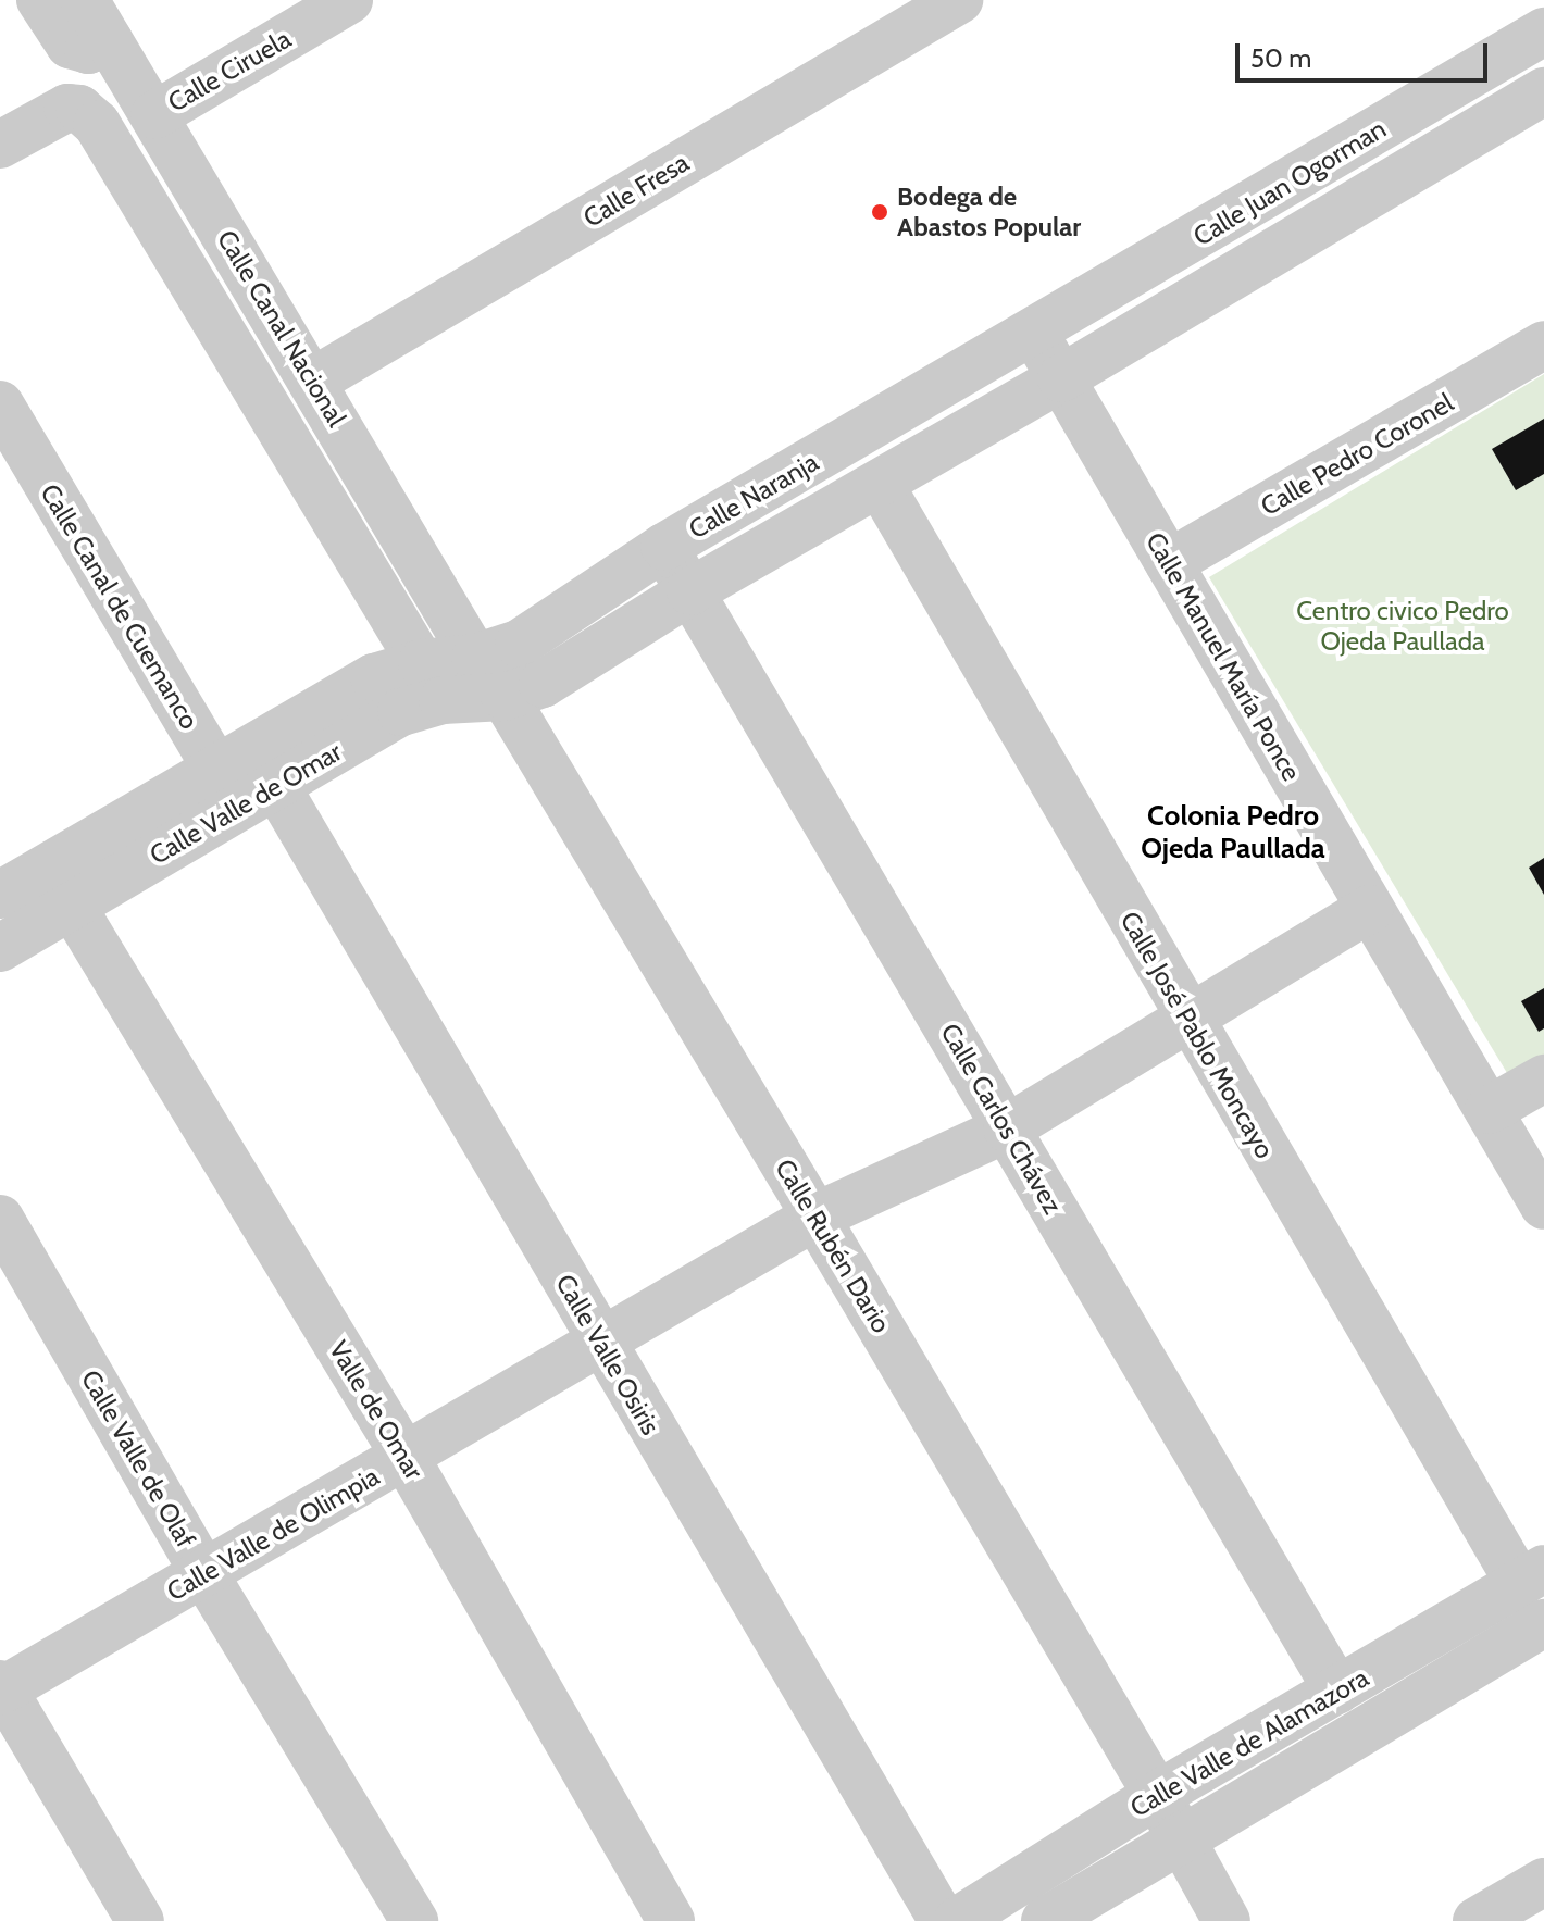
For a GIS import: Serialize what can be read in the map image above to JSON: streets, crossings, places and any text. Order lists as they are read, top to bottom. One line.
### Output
{"streets":{"street":["Calle Ciruela","Calle Juan Ogorman","Calle Fresa","Calle Canal Nacional","Calle Pedro Coronel","Calle Naranja","Calle Canal de Cuemanco","Calle Manuel María Ponce","Calle Valle de Omar","Calle José Pablo Moncayo","Calle Carlos Chávez","Calle Rubén Dario","Calle Valle Osiris","Valle de Omar","Calle Valle de Olaf","Calle Valle de Olimpia","Calle Valle de Alamazora"]},"crossings":[["Calle Ciruela","Calle Canal Nacional"],["Calle Juan Ogorman","Calle Naranja"],["Calle Juan Ogorman","Calle Manuel María Ponce"],["Calle Fresa","Calle Canal Nacional"],["Calle Canal Nacional","Calle Naranja"],["Calle Canal Nacional","Calle Valle de Omar"],["Calle Canal Nacional","Calle Rubén Dario"],["Calle Pedro Coronel","Calle Manuel María Ponce"],["Calle Naranja","Calle Manuel María Ponce"],["Calle Naranja","Calle Valle de Omar"],["Calle Naranja","Calle José Pablo Moncayo"],["Calle Naranja","Calle Carlos Chávez"],["Calle Naranja","Calle Rubén Dario"],["Calle Canal de Cuemanco","Calle Valle de Omar"],["Calle Canal de Cuemanco","Calle Valle Osiris"],["Calle Manuel María Ponce","Calle Valle de Olimpia"],["Calle Valle de Omar","Calle Rubén Dario"],["Calle Valle de Omar","Calle Valle Osiris"],["Calle Valle de Omar","Valle de Omar"],["Calle José Pablo Moncayo","Calle Valle de Olimpia"],["Calle José Pablo Moncayo","Calle Valle de Alamazora"],["Calle Carlos Chávez","Calle Valle de Olimpia"],["Calle Carlos Chávez","Calle Valle de Alamazora"],["Calle Rubén Dario","Calle Valle de Olimpia"],["Calle Rubén Dario","Calle Valle de Alamazora"],["Calle Valle Osiris","Calle Valle de Olimpia"],["Valle de Omar","Calle Valle de Olimpia"],["Calle Valle de Olaf","Calle Valle de Olimpia"]],"districts":["Colonia Pedro Ojeda Paullada"],"parks":["Centro civico Pedro Ojeda Paullada"],"places":["Bodega de Abastos Popular"],"scale_bar":"50 m"}
